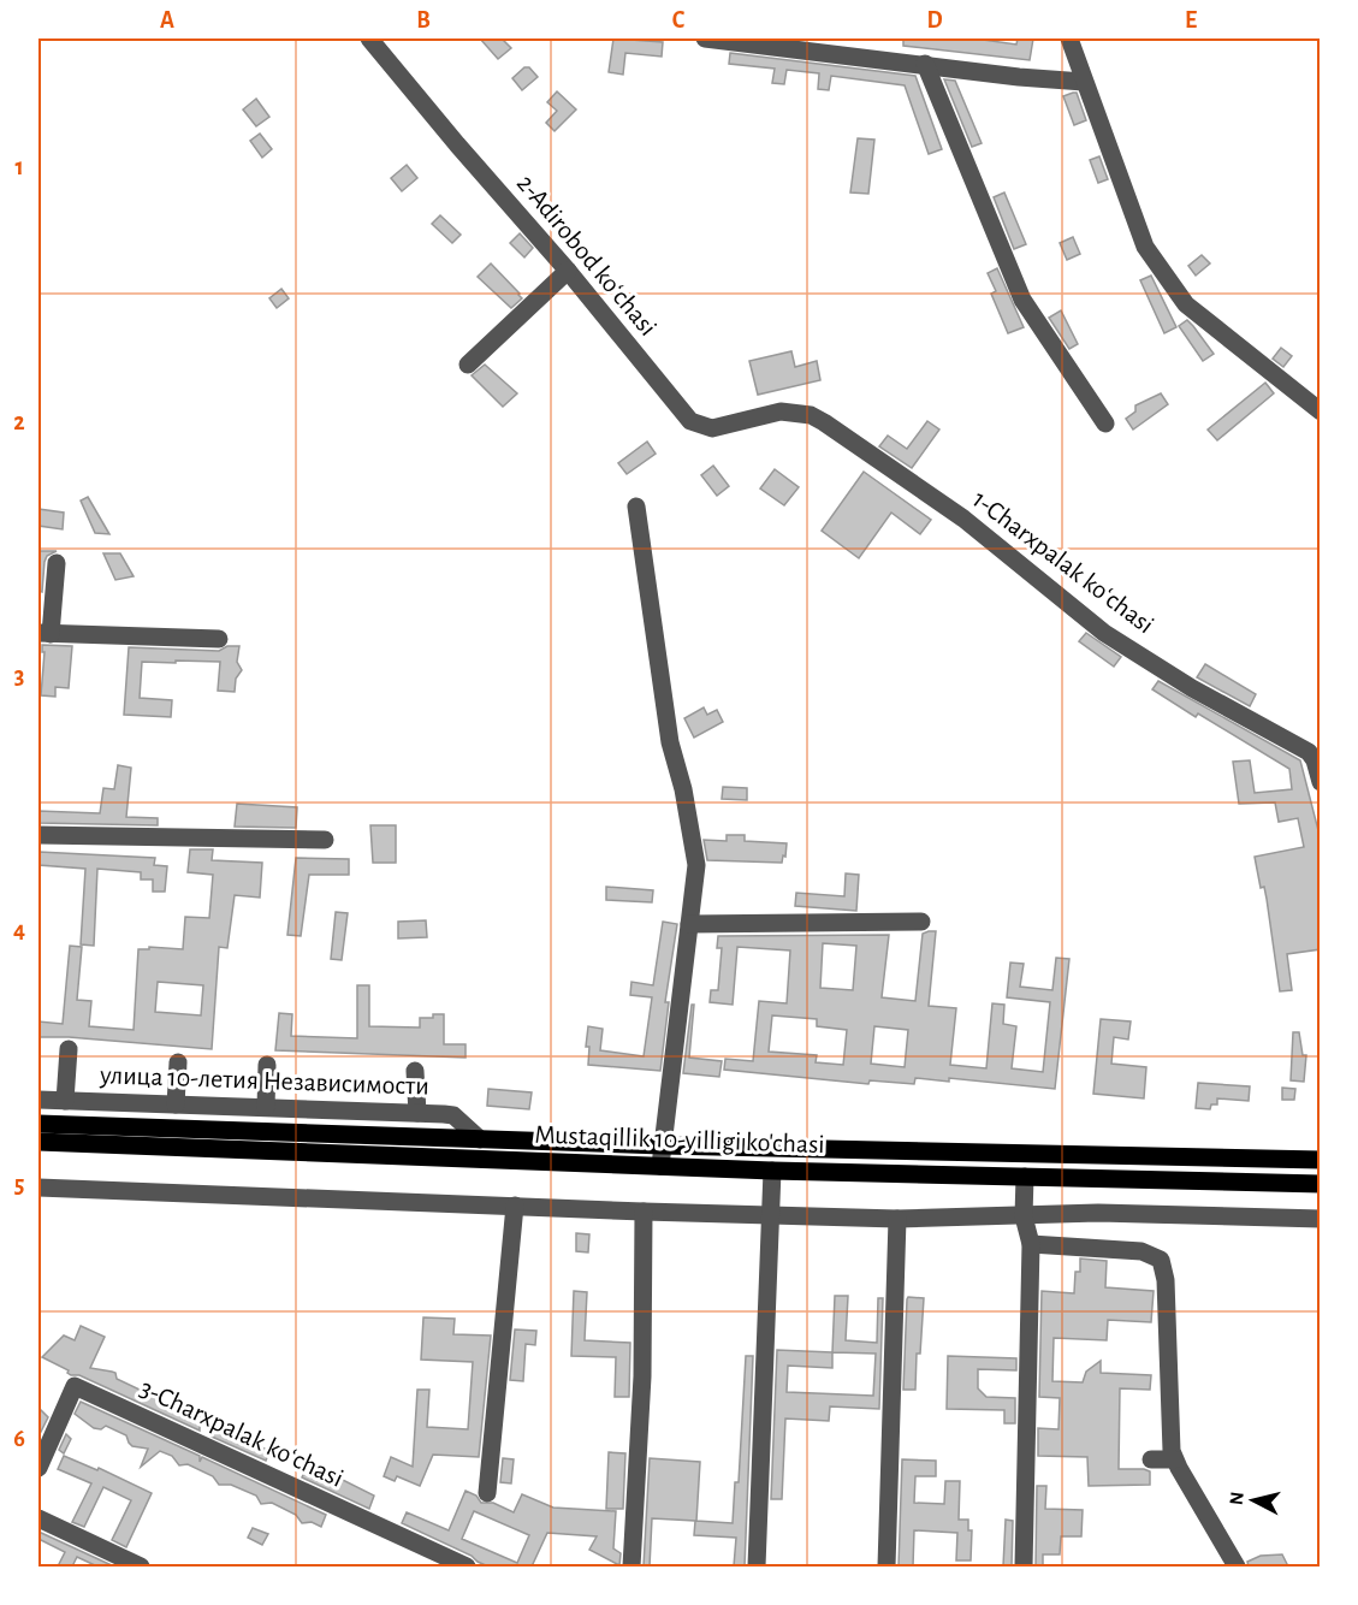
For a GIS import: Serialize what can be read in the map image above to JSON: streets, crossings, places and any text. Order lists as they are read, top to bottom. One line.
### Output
{"streets":{"main road":["Mustaqillik 10-yilligi ko'chasi"],"street":["2-Adirobod koʻchasi","1-Charxpalak koʻchasi","улица 10-летия Независимости","3-Charxpalak koʻchasi"]},"crossings":[["2-Adirobod koʻchasi","1-Charxpalak koʻchasi"],["улица 10-летия Независимости","Mustaqillik 10-yilligi ko'chasi"]],"north":"left","grid":{"columns":["A","B","C","D","E"],"rows":["1","2","3","4","5","6"]}}
